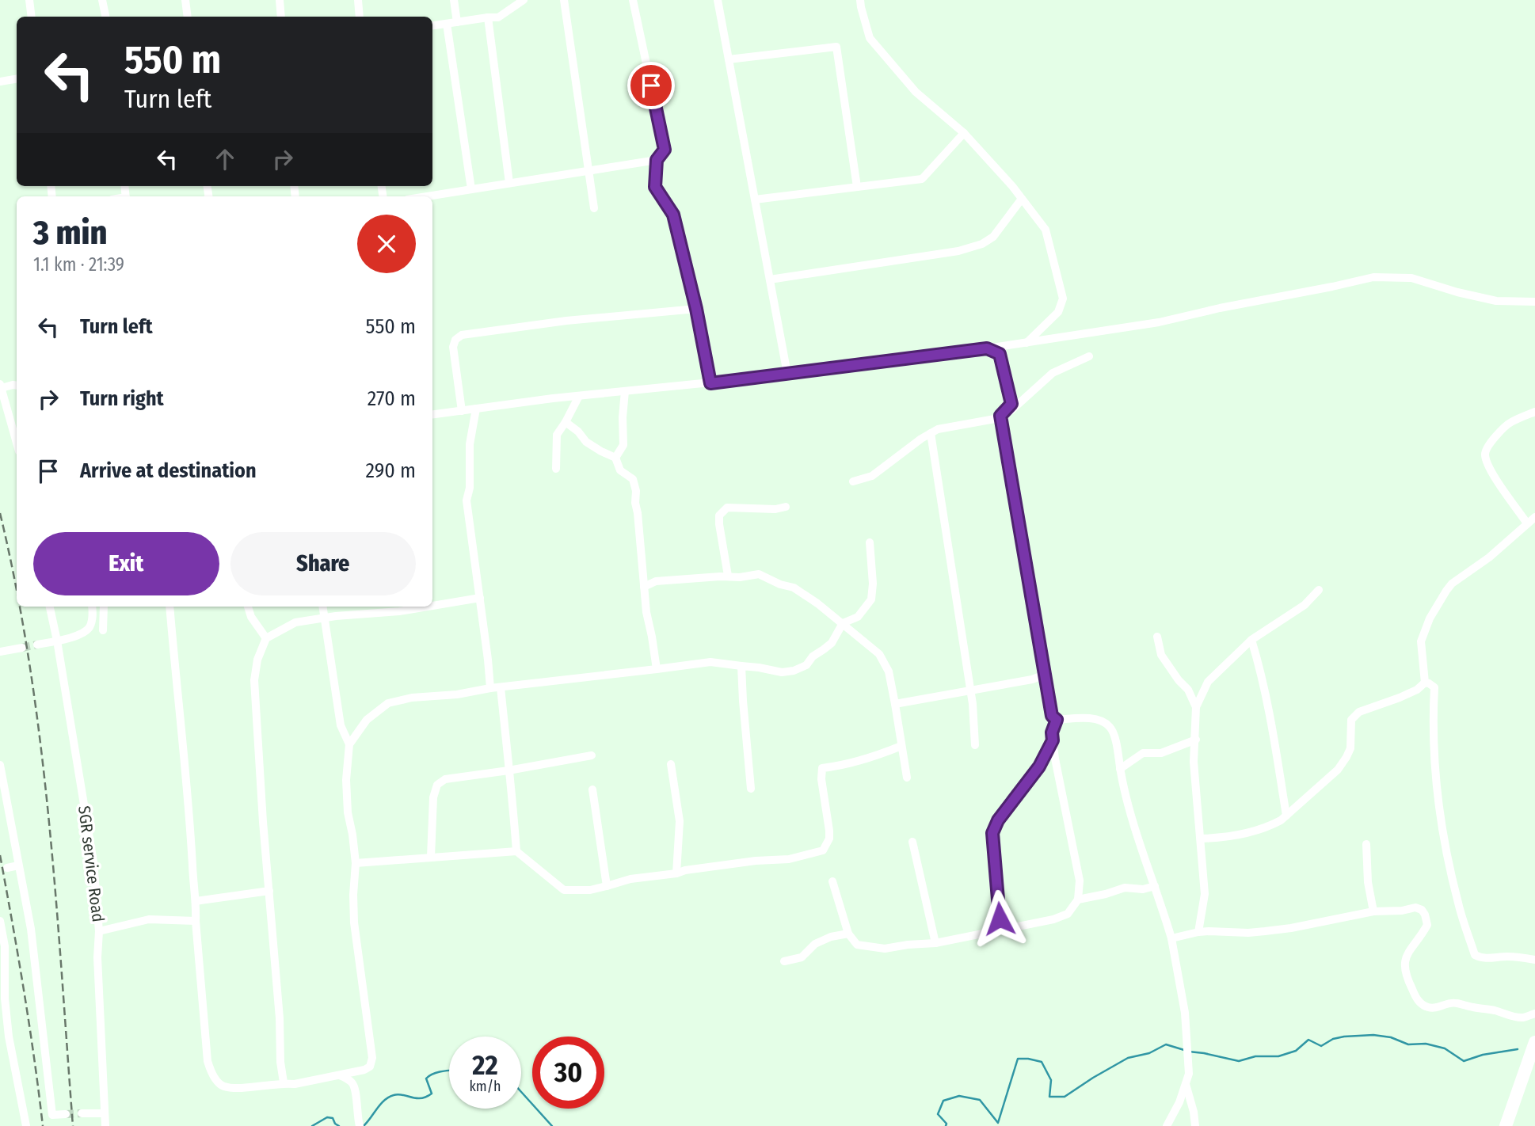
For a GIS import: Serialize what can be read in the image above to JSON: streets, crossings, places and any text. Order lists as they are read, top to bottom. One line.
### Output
{"streets":{"street":["SGR service Road"]},"page":{"turn":["550 m","Turn left"],"heading":["3 min","1.1 km · 21:39"],"list":[{"name":"Turn left","value":"550 m"},{"name":"Turn right","value":"270 m"},{"name":"Arrive at destination","value":"290 m"}],"buttons":["Exit","Share"],"speed":"22 km/h","limit":"30"}}
